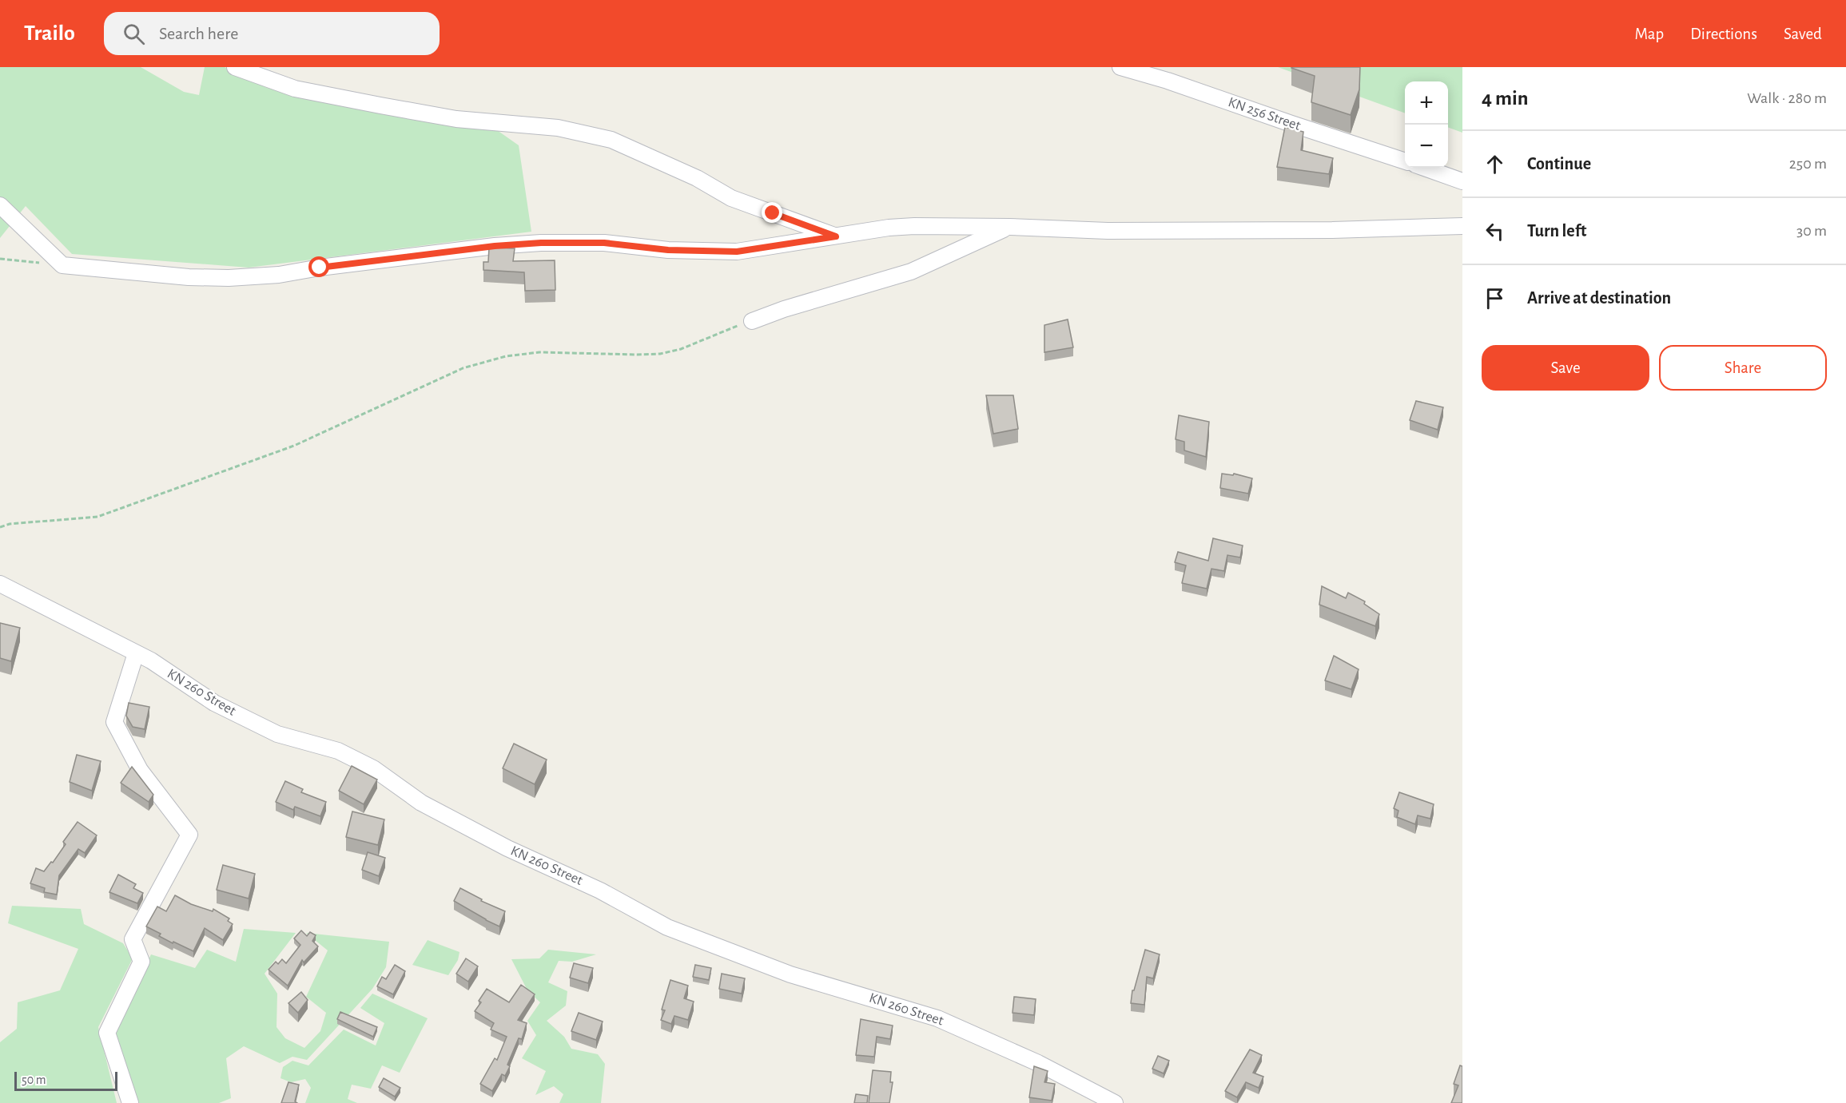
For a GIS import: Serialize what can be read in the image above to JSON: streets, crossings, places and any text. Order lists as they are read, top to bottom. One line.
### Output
{"streets":{"street":["KN 256 Street","KN 260 Street"]},"scale_bar":"50 m","page":{"header":"Trailo","search":"Search here","nav":["Map","Directions","Saved"],"heading":["4 min","Walk · 280 m"],"map_buttons":["+","−"],"list":[["Continue","250 m"],["Turn left","30 m"],"Arrive at destination"],"buttons":["Save","Share"],"scale":"50 m"}}
